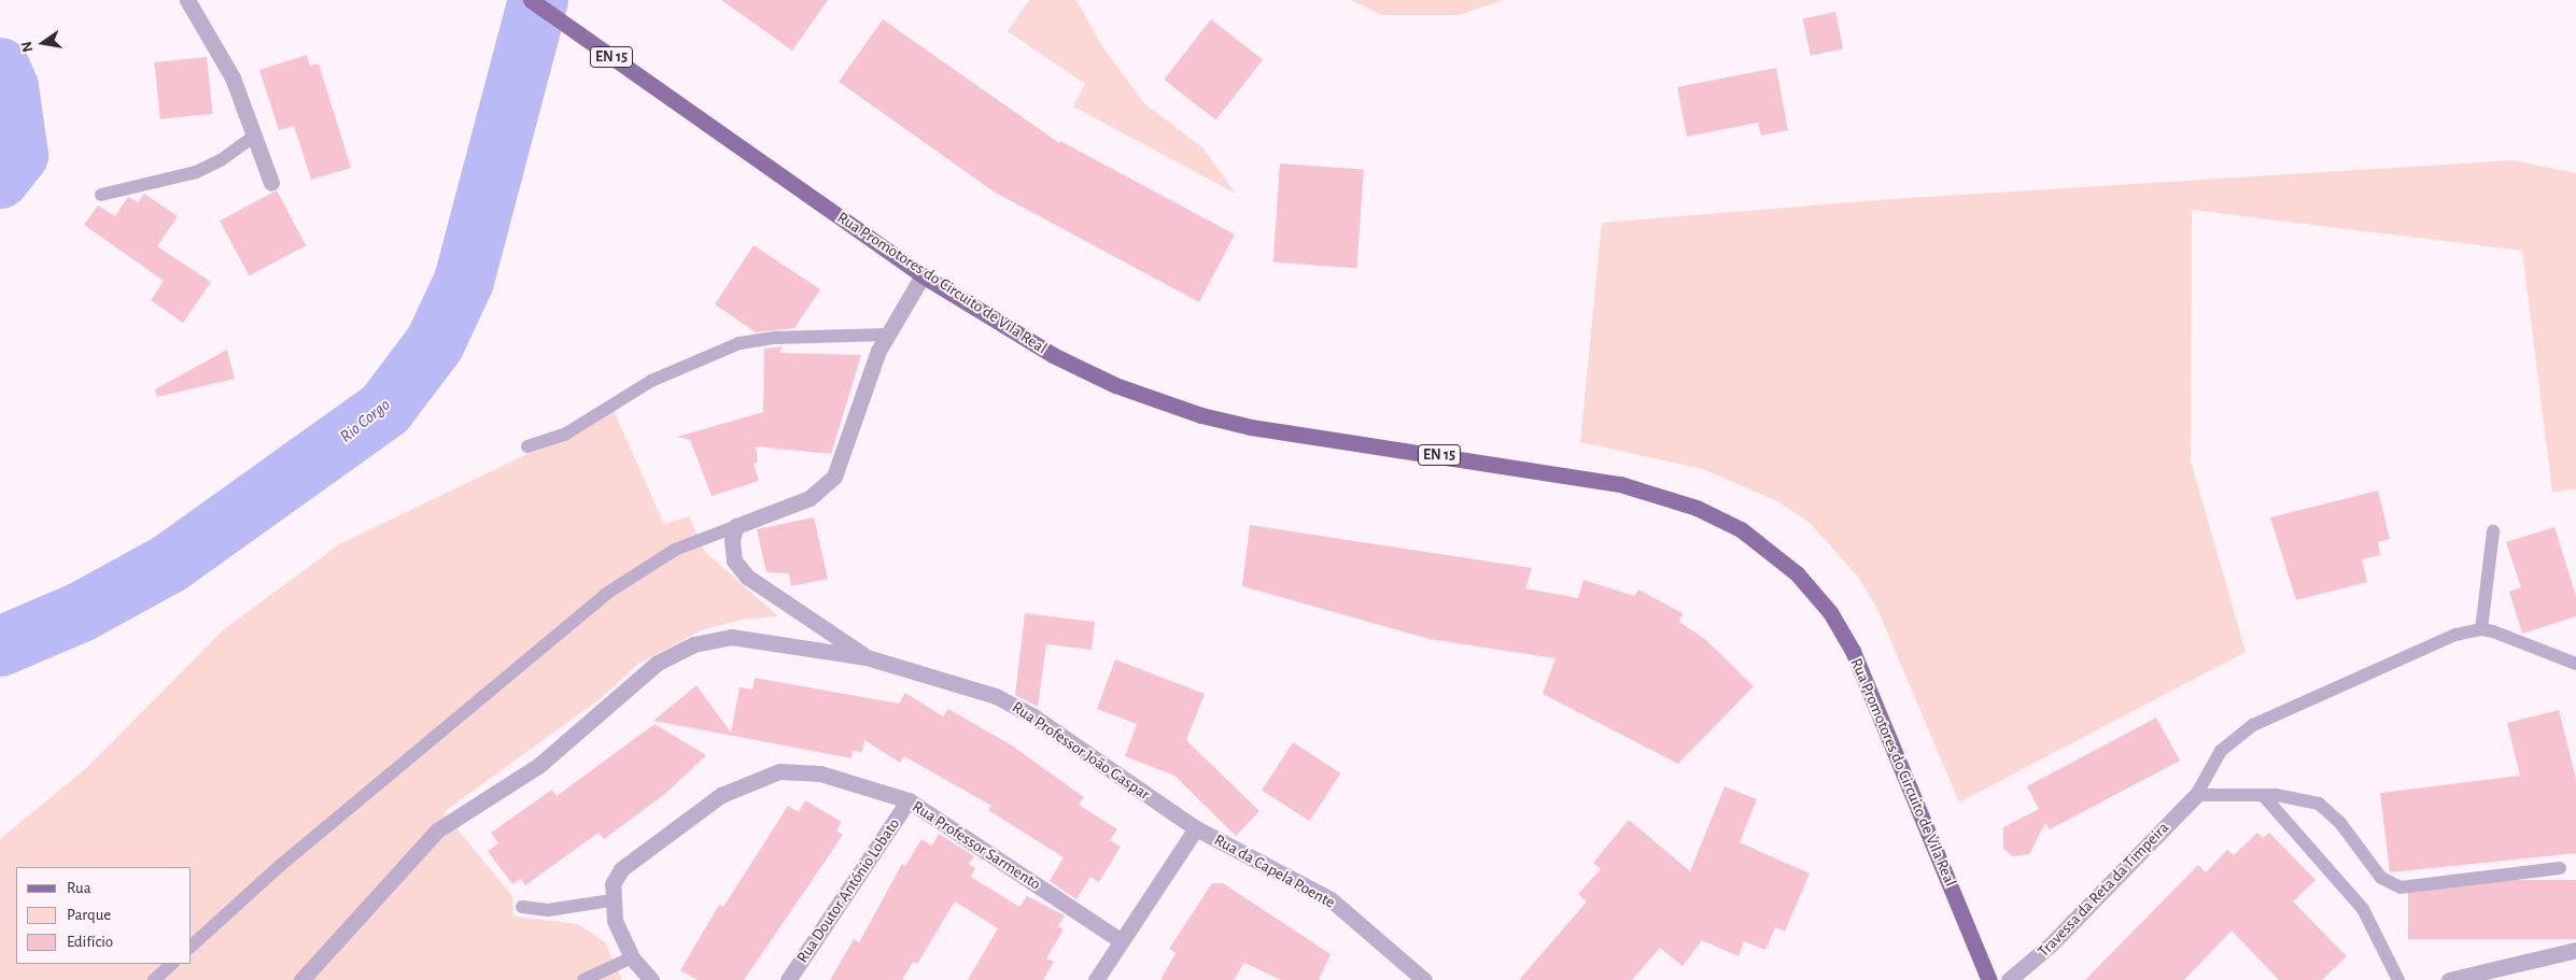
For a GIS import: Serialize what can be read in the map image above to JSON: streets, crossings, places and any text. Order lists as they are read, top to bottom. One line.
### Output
{"streets":{"main road":["EN 15","Rua Promotores do Circuito de Vila Real"],"street":["Rua Professor João Gaspar","Rua Professor Sarmento","Rua da Capela Poente","Travessa da Reta da Timpeira","Rua Doutor António Lobato"]},"crossings":[["Rua Professor João Gaspar","Rua da Capela Poente"],["Rua Professor Sarmento","Rua Doutor António Lobato"]],"water":["Rio Corgo"],"legend":["Rua","Parque","Edifício"],"north":"left"}
